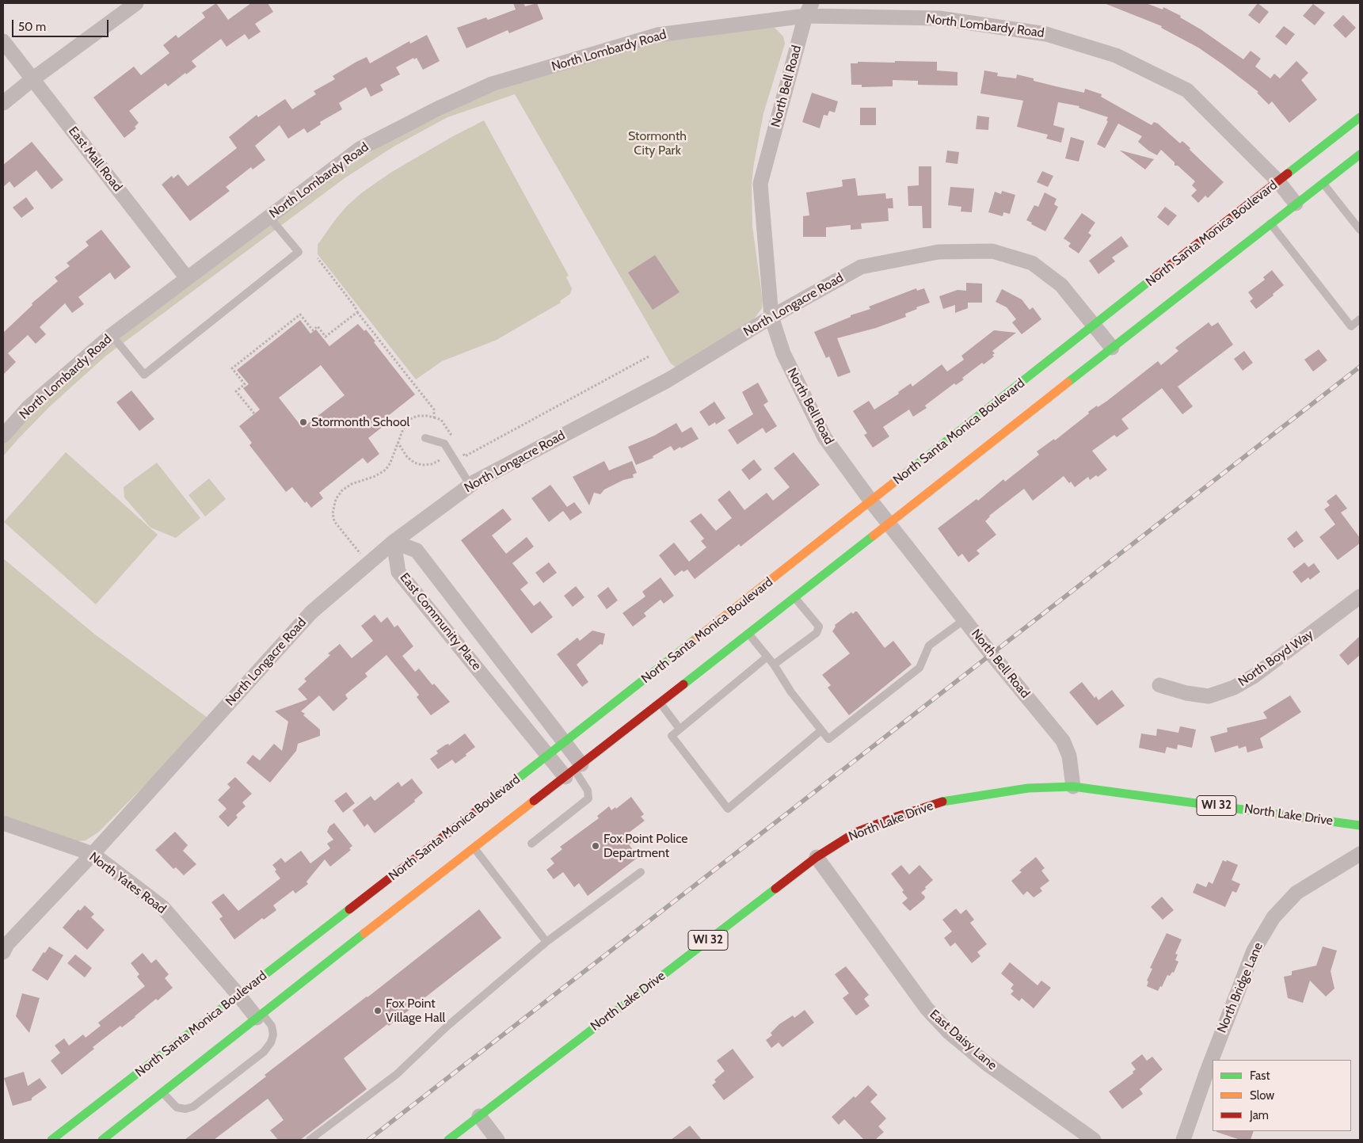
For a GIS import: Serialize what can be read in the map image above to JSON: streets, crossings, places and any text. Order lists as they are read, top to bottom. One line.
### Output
{"streets":{"street":["North Lombardy Road","North Bell Road","East Mall Road","North Santa Monica Boulevard","North Longacre Road","East Community Place","North Boyd Way","WI 32","North Lake Drive","North Yates Road","North Bridge Lane","East Daisy Lane"]},"crossings":[["North Lombardy Road","North Bell Road"],["North Lombardy Road","East Mall Road"],["North Lombardy Road","North Santa Monica Boulevard"],["North Bell Road","North Santa Monica Boulevard"],["North Bell Road","North Longacre Road"],["North Bell Road","North Lake Drive"],["North Santa Monica Boulevard","North Longacre Road"],["North Santa Monica Boulevard","East Community Place"],["North Santa Monica Boulevard","North Yates Road"],["North Longacre Road","East Community Place"],["North Longacre Road","North Yates Road"],["North Lake Drive","East Daisy Lane"]],"parks":["Stormonth City Park"],"places":["Stormonth School","Fox Point Police Department","Fox Point Village Hall"],"legend":["Fast","Slow","Jam"],"scale_bar":"50 m"}
